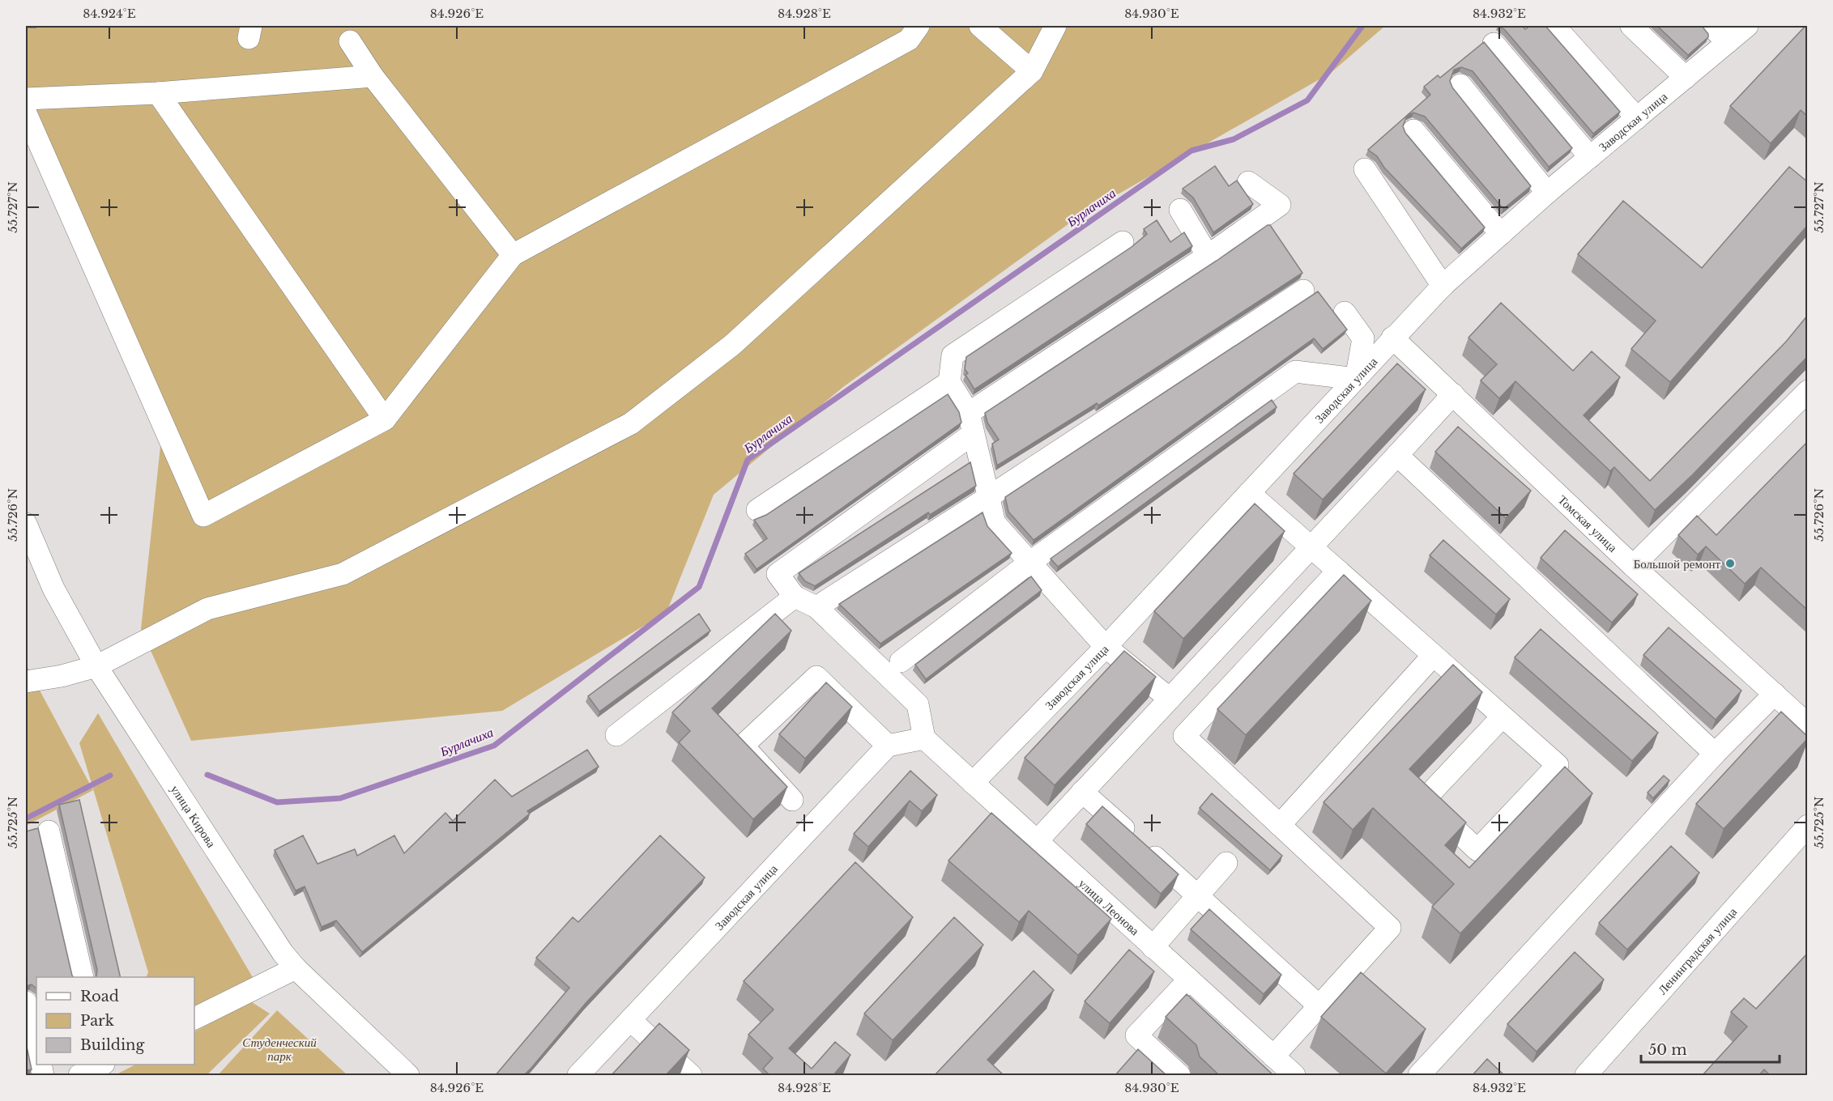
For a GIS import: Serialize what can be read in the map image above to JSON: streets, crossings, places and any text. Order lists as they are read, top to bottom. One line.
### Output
{"streets":{"street":["Заводская улица","Томская улица","улица Кирова","улица Леонова","Ленинградская улица"]},"crossings":[["Заводская улица","Томская улица"],["Заводская улица","улица Леонова"]],"water":["Бурлачиха"],"parks":["Студенческий парк"],"places":["Большой ремонт"],"legend":["Road","Park","Building"],"scale_bar":"50 m","coordinates":["84.924°E","84.926°E","84.928°E","84.930°E","84.932°E","55.727°N","55.726°N","55.725°N"]}
